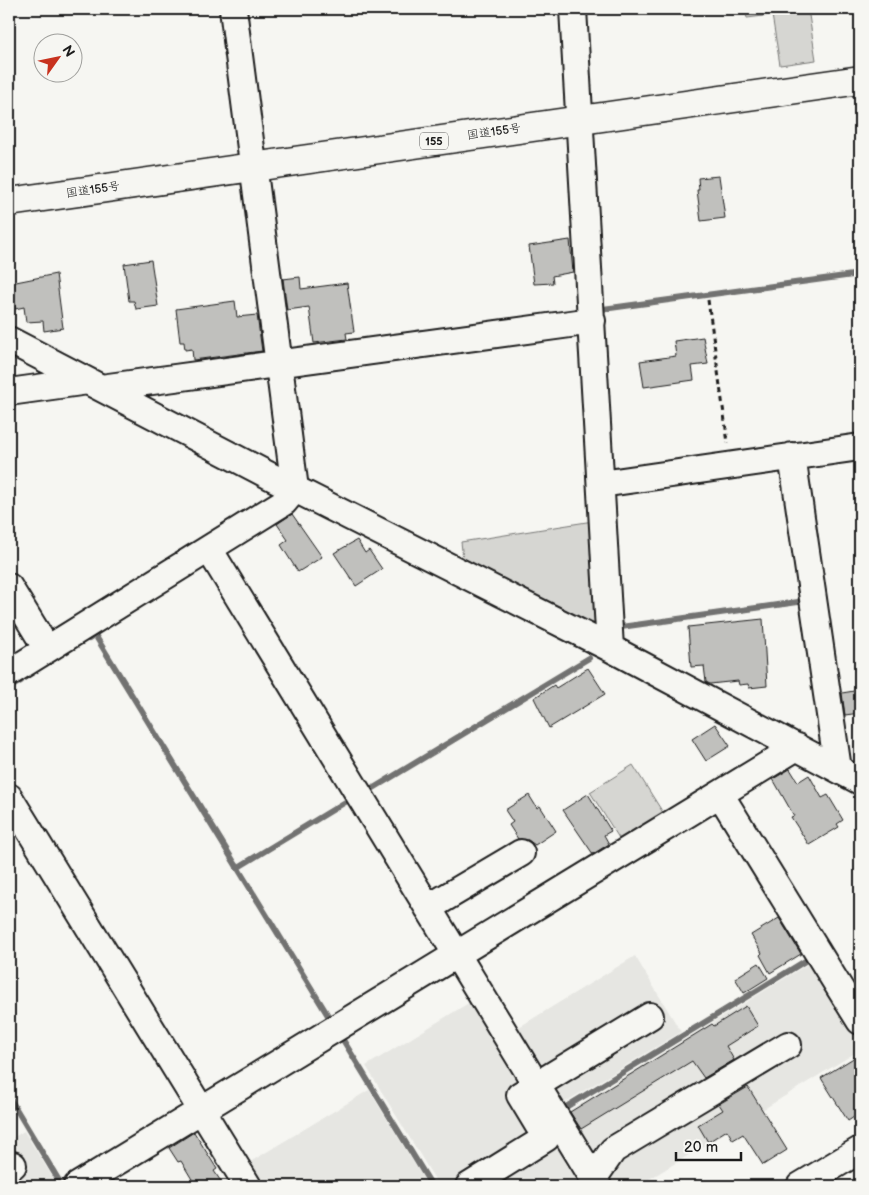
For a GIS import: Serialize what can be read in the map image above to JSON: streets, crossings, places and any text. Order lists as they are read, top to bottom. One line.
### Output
{"streets":{"highway":["国道155号","155"]},"scale_bar":"20 m","north":"top right"}
